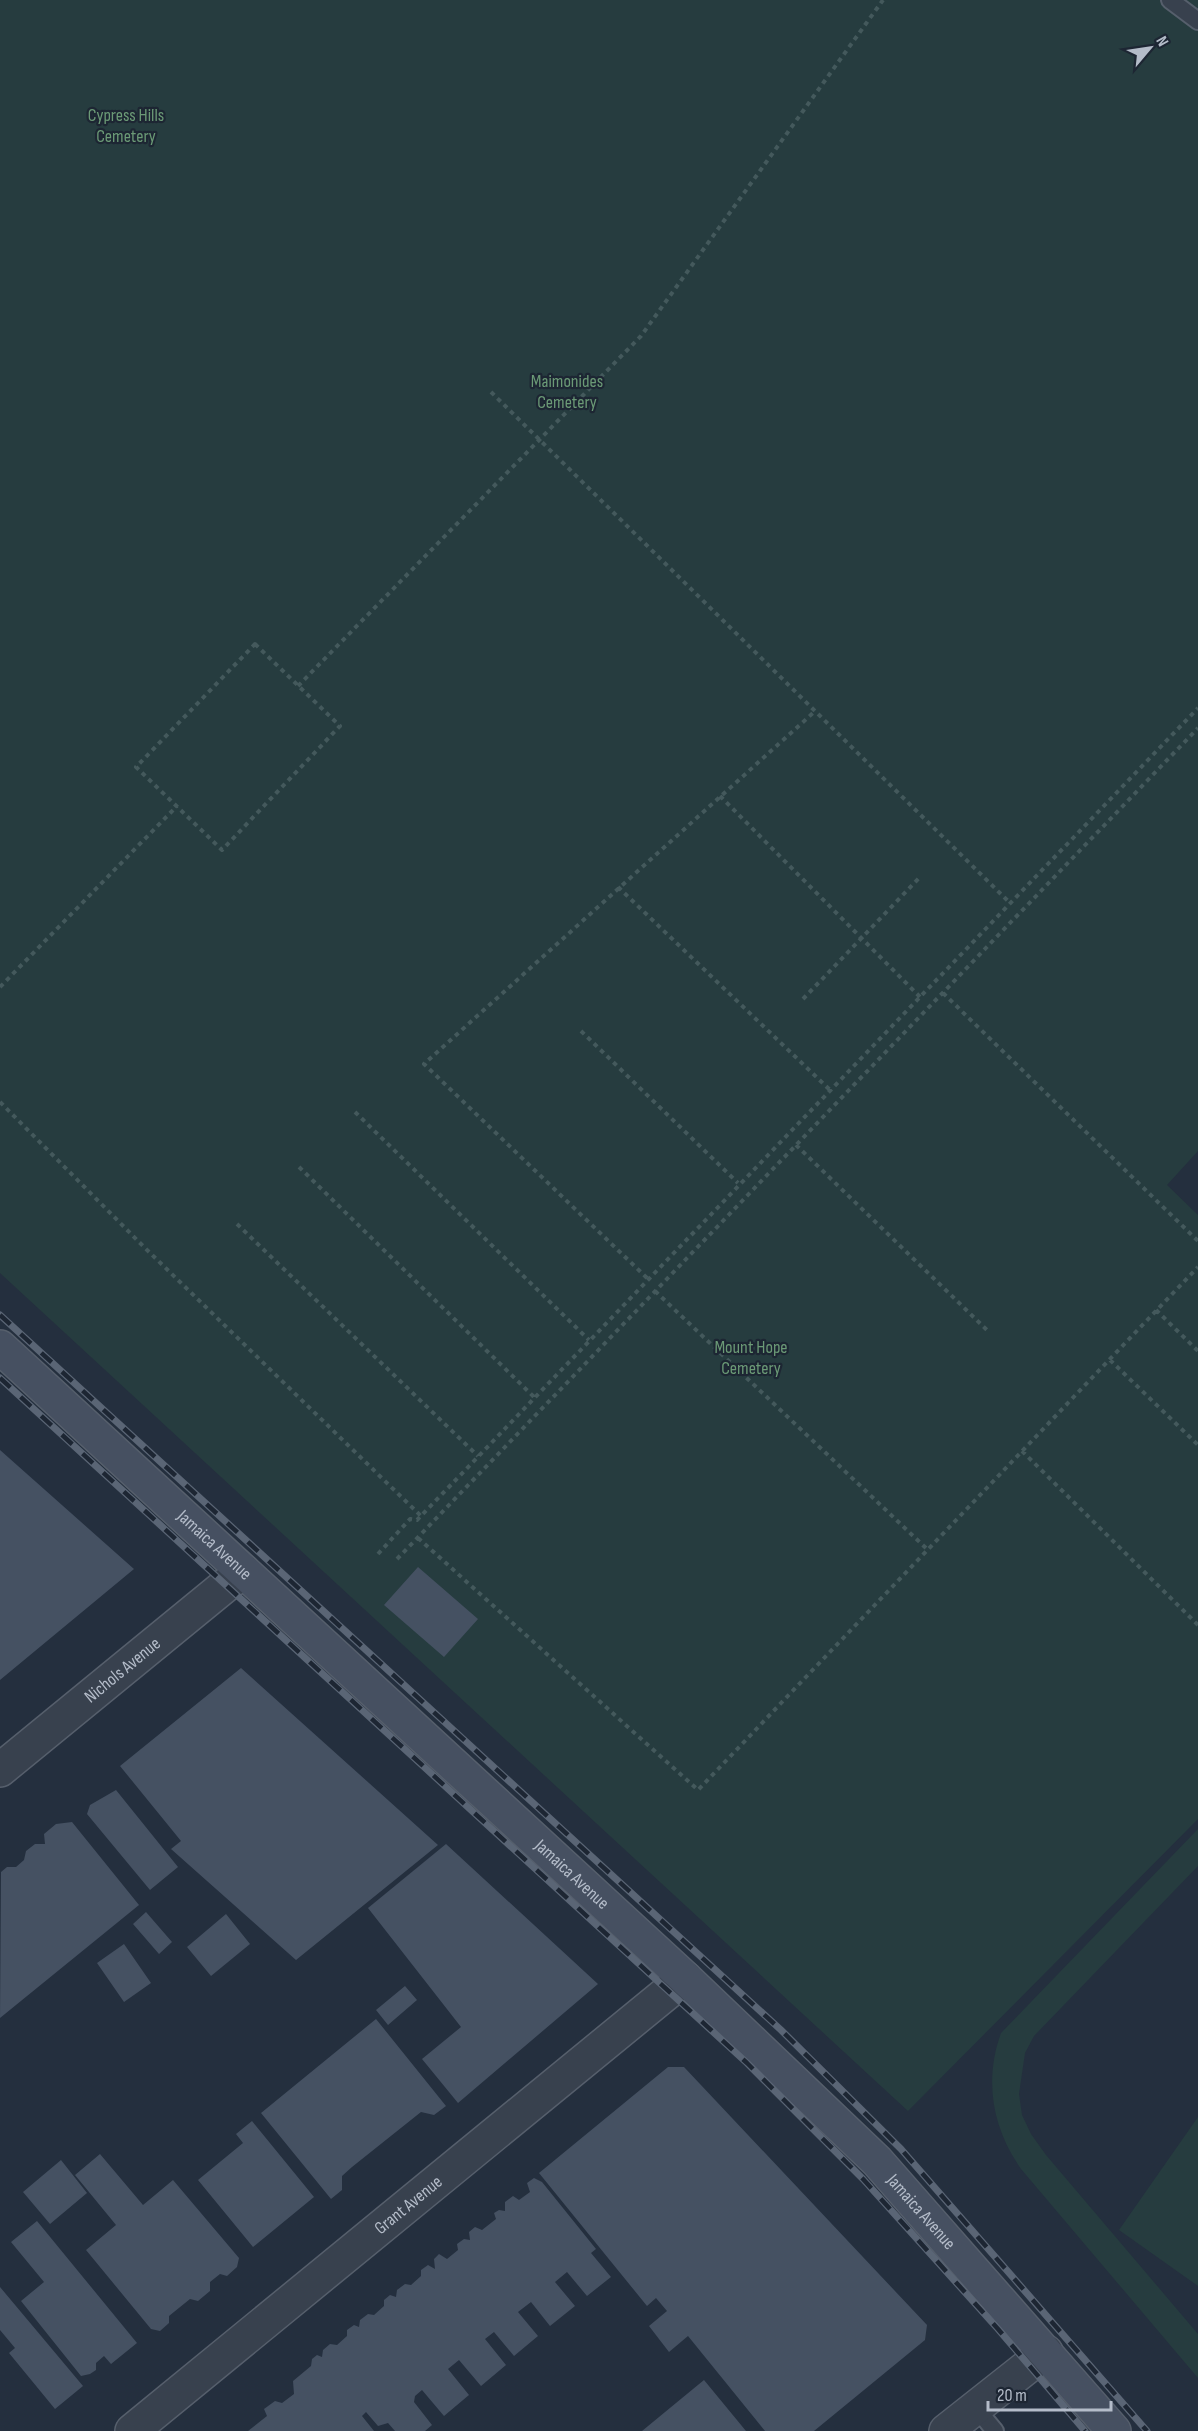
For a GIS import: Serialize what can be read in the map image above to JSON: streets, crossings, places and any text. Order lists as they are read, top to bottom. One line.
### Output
{"streets":{"main road":["Jamaica Avenue"],"street":["Nichols Avenue","Grant Avenue"]},"crossings":[["Jamaica Avenue","Nichols Avenue"],["Jamaica Avenue","Grant Avenue"]],"parks":["Cypress Hills Cemetery","Maimonides Cemetery","Mount Hope Cemetery"],"scale_bar":"20 m","north":"top right"}
